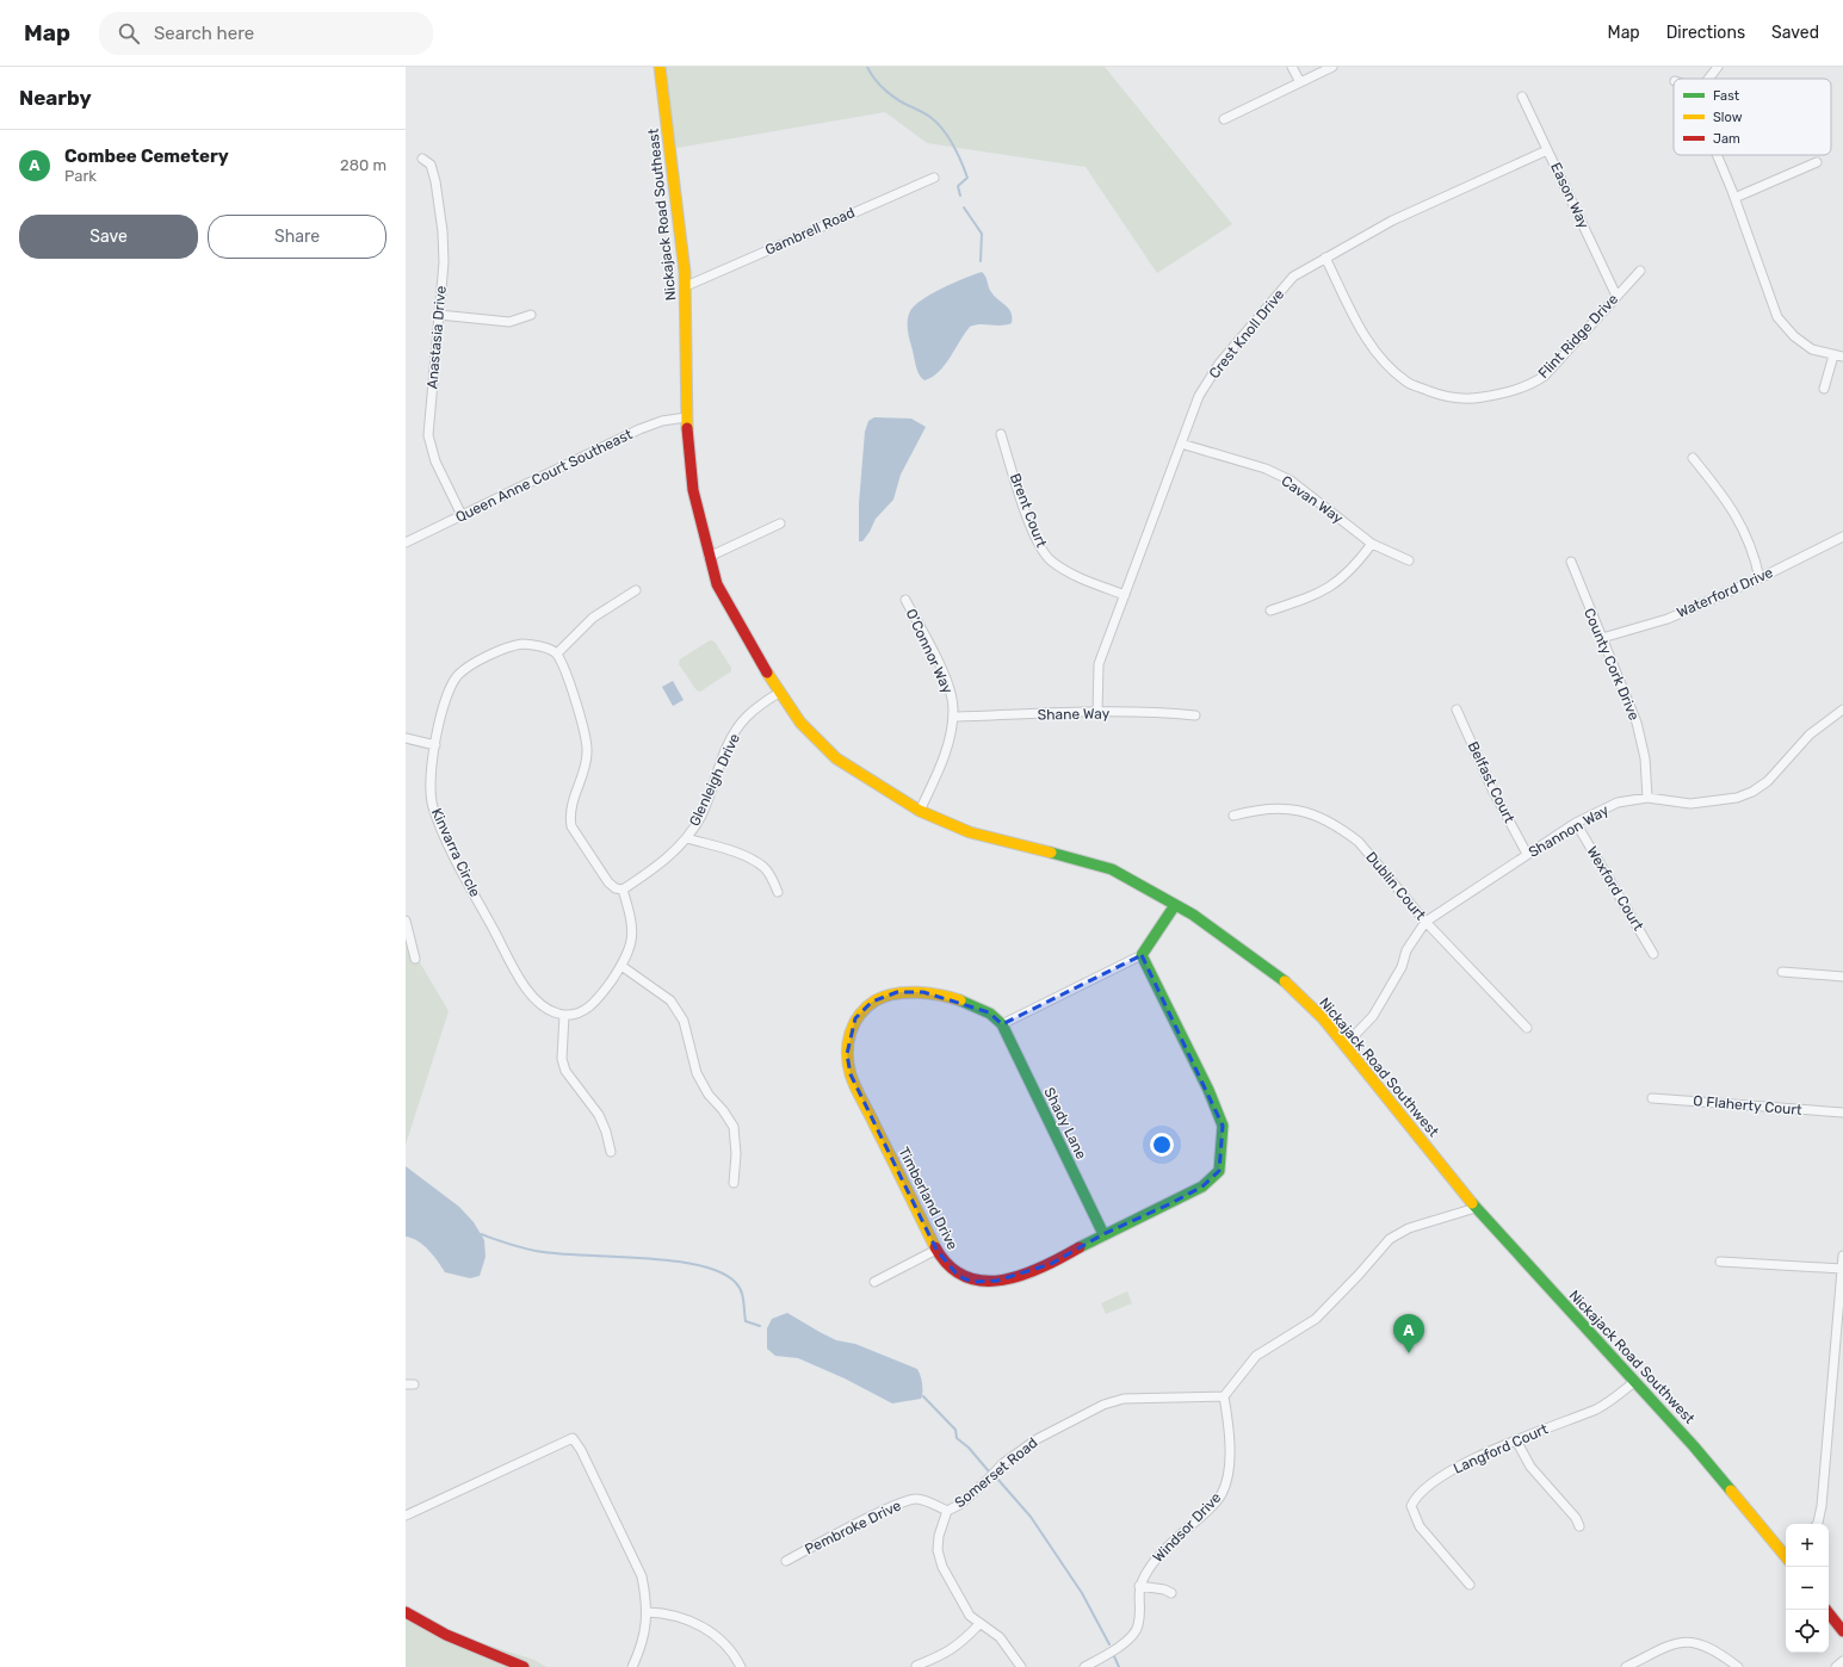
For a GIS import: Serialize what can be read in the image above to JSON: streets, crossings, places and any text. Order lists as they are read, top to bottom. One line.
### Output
{"streets":{"street":["Eason Way","Nickajack Road Southeast","Gambrell Road","Crest Knoll Drive","Flint Ridge Drive","Anastasia Drive","Queen Anne Court Southeast","Cavan Way","Brent Court","Waterford Drive","O'Connor Way","County Cork Drive","Shane Way","Glenleigh Drive","Belfast Court","Shannon Way","Kinvarra Circle","Dublin Court","Wexford Court","Nickajack Road Southwest","O Flaherty Court","Shady Lane","Timberland Drive","Langford Court","Somerset Road","Pembroke Drive","Windsor Drive"]},"crossings":[["Eason Way","Crest Knoll Drive"],["Eason Way","Flint Ridge Drive"],["Nickajack Road Southeast","Gambrell Road"],["Nickajack Road Southeast","Queen Anne Court Southeast"],["Nickajack Road Southeast","Nickajack Road Southwest"],["Crest Knoll Drive","Flint Ridge Drive"],["Crest Knoll Drive","Cavan Way"],["Crest Knoll Drive","Brent Court"],["Crest Knoll Drive","Shane Way"],["Anastasia Drive","Queen Anne Court Southeast"],["Queen Anne Court Southeast","Nickajack Road Southwest"],["Waterford Drive","County Cork Drive"],["O'Connor Way","Shane Way"],["O'Connor Way","Nickajack Road Southwest"],["County Cork Drive","Shannon Way"],["Glenleigh Drive","Nickajack Road Southwest"],["Belfast Court","Shannon Way"],["Shannon Way","Dublin Court"],["Shannon Way","Wexford Court"],["Shannon Way","Nickajack Road Southwest"],["Nickajack Road Southwest","Langford Court"],["Shady Lane","Timberland Drive"],["Somerset Road","Pembroke Drive"],["Somerset Road","Windsor Drive"]],"legend":["Fast","Slow","Jam"],"page":{"header":"Map","search":"Search here","nav":["Map","Directions","Saved"],"heading":"Nearby","list":[{"mark":"A","name":"Combee Cemetery","note":"Park","value":"280 m"}],"buttons":["Save","Share"],"pins":"A","map_buttons":["+","−"]}}
